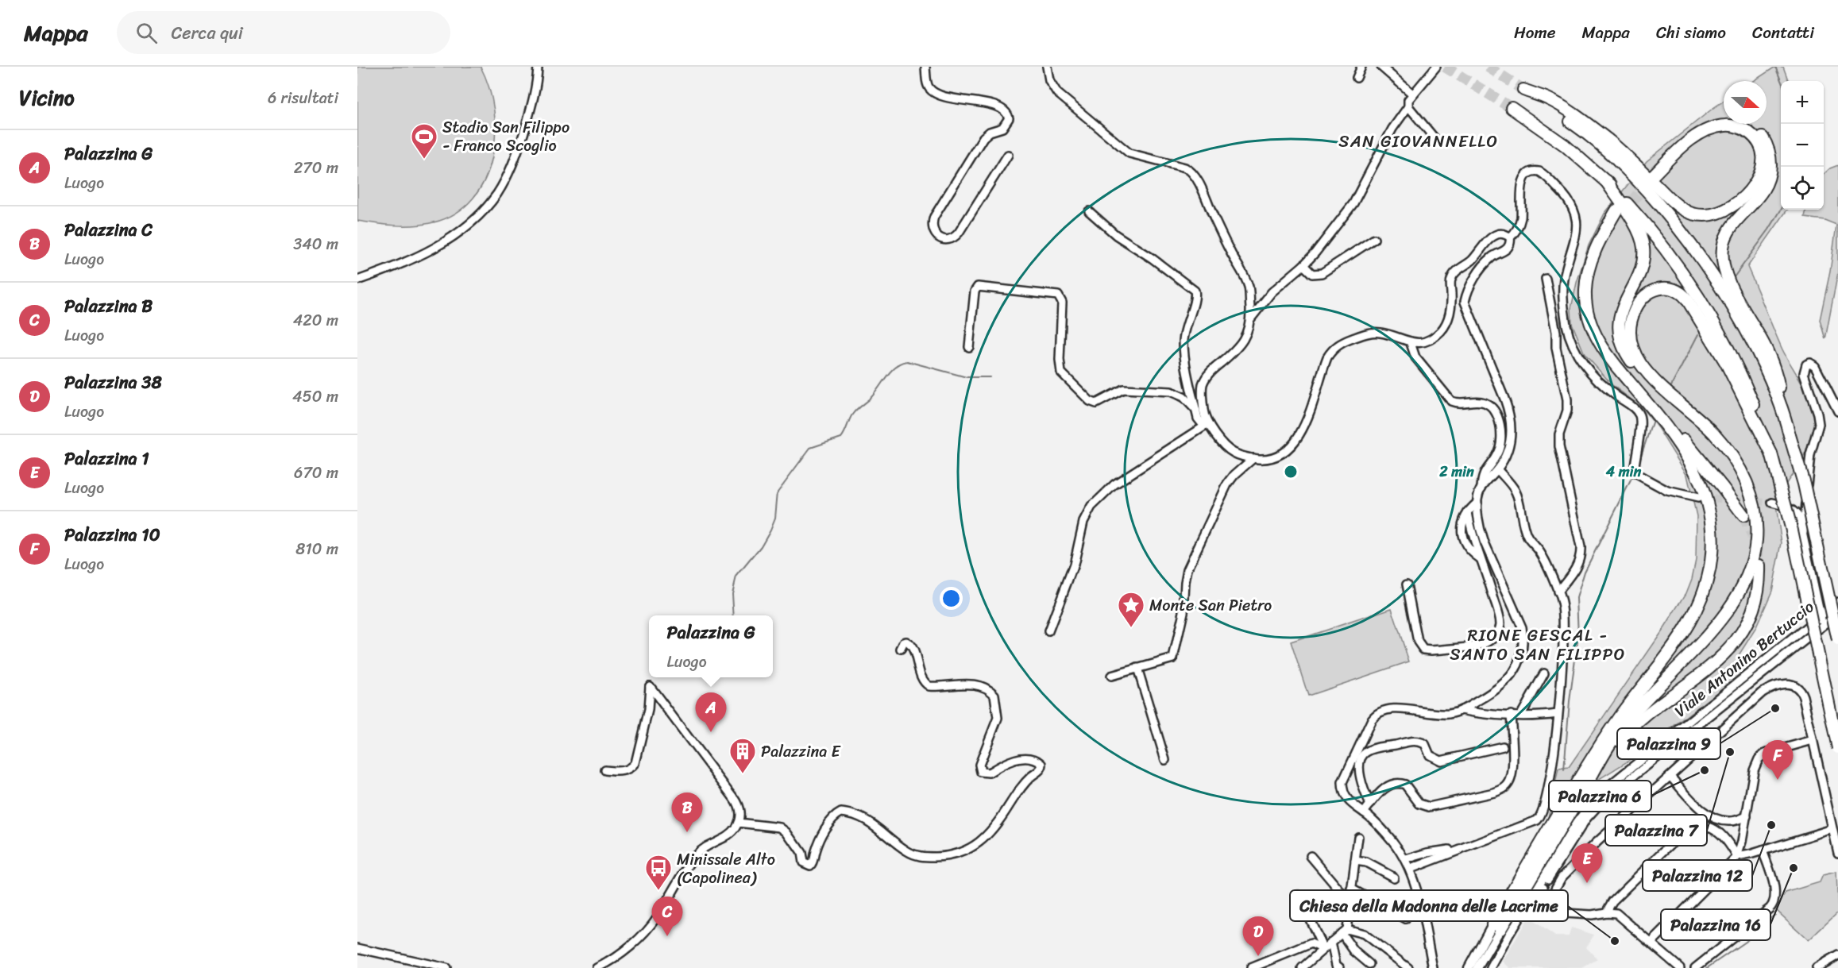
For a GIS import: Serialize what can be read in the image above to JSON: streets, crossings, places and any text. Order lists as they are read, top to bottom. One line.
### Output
{"streets":{"street":["Viale Antonino Bertuccio"]},"districts":["SAN GIOVANNELLO","RIONE GESCAL - SANTO SAN FILIPPO"],"places":{"sports":["Stadio San Filippo - Franco Scoglio"],"place":["Monte San Pietro"],"other":["Palazzina 9","Palazzina 7","Palazzina 6","Palazzina 12","Palazzina 16","Chiesa della Madonna delle Lacrime"],"building":["Palazzina E"],"bus stop":["Minissale Alto (Capolinea)"]},"north":"right","page":{"header":"Mappa","search":"Cerca qui","nav":["Home","Mappa","Chi siamo","Contatti"],"heading":["Vicino","6 risultati"],"map_buttons":["+","−"],"list":[{"mark":"A","name":"Palazzina G","note":"Luogo","value":"270 m"},{"mark":"B","name":"Palazzina C","note":"Luogo","value":"340 m"},{"mark":"C","name":"Palazzina B","note":"Luogo","value":"420 m"},{"mark":"D","name":"Palazzina 38","note":"Luogo","value":"450 m"},{"mark":"E","name":"Palazzina 1","note":"Luogo","value":"670 m"},{"mark":"F","name":"Palazzina 10","note":"Luogo","value":"810 m"}],"popup":["Palazzina G","Luogo"],"pins":["A","F","B","E","C","D"]},"rings":["2 min","4 min"]}
